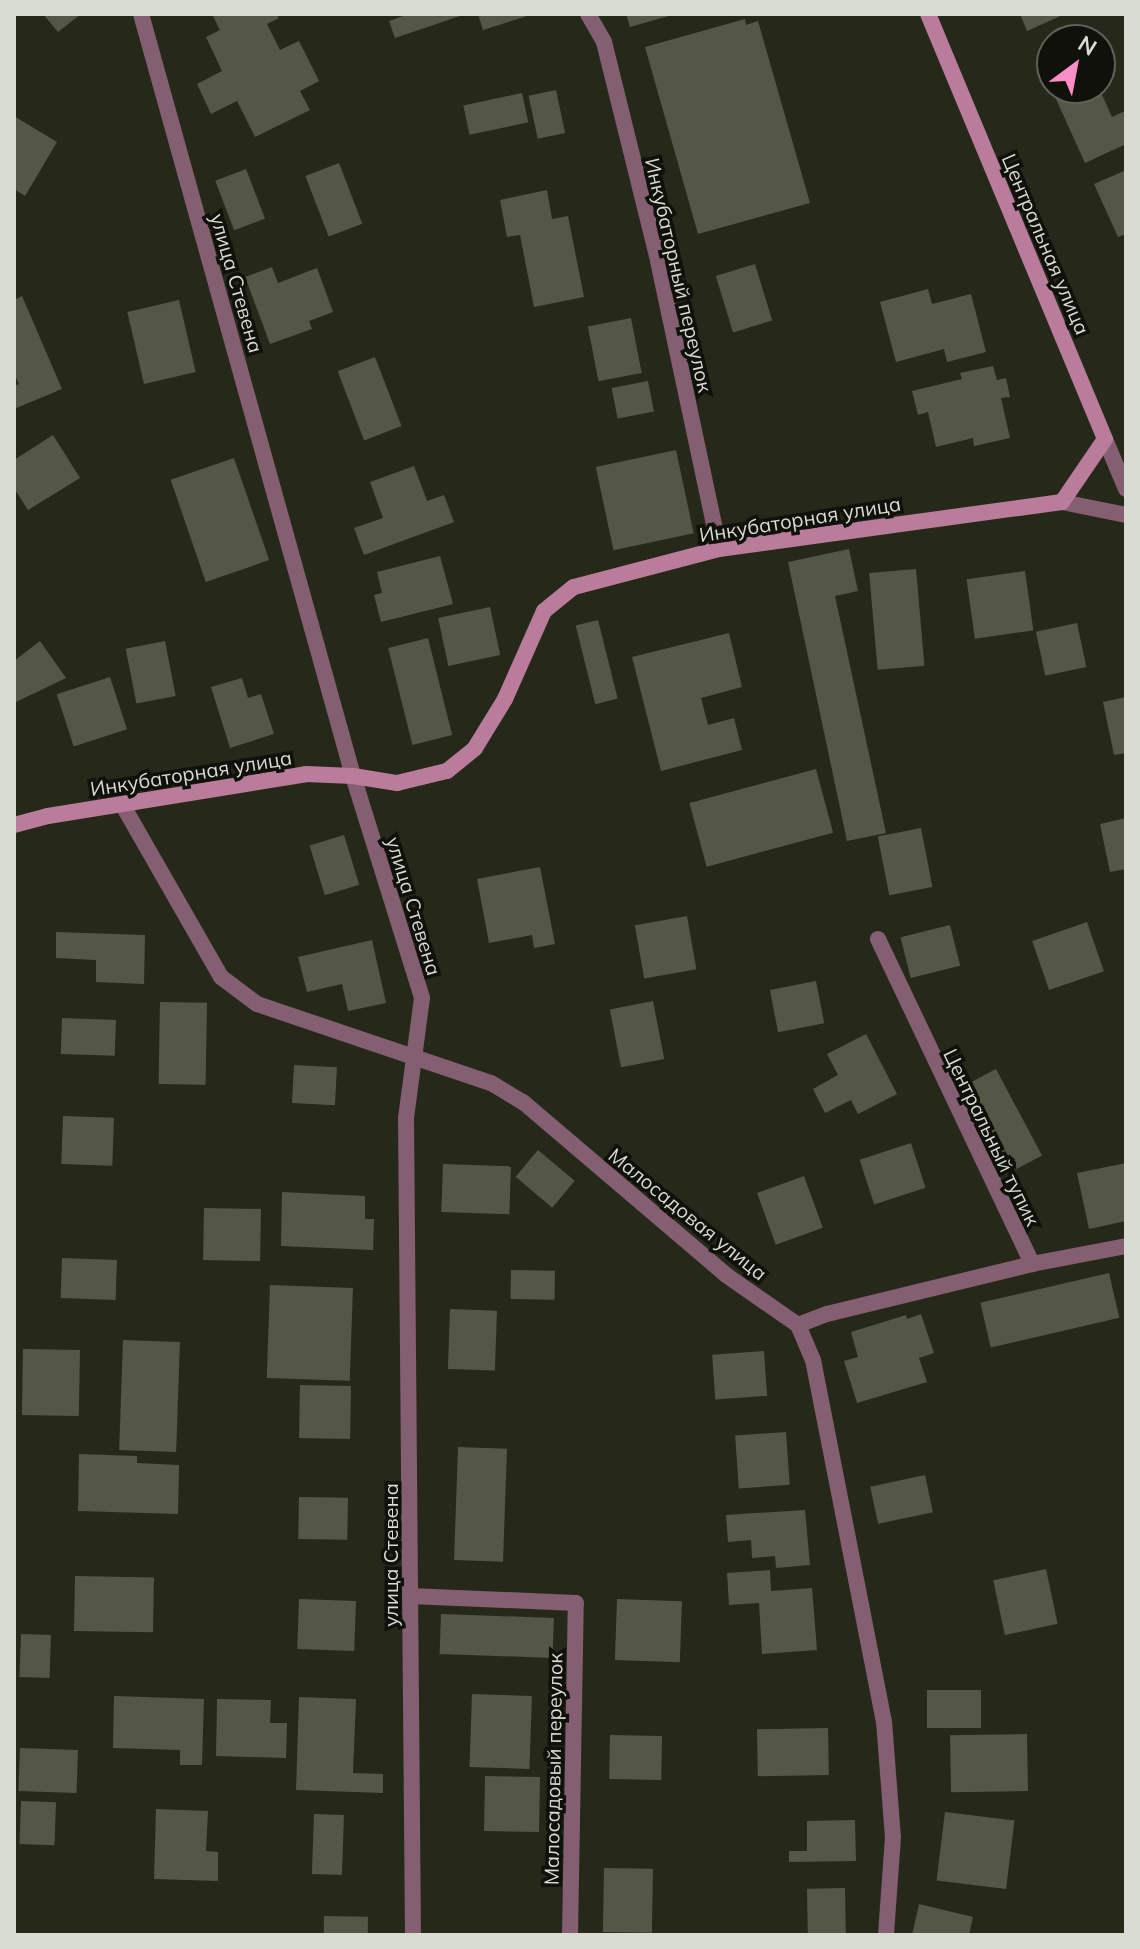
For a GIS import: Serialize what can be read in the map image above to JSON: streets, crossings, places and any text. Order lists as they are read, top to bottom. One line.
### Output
{"streets":{"street":["Центральная улица","Инкубаторный переулок","улица Стевена","Инкубаторная улица","Центральный тупик","Малосадовая улица","Малосадовый переулок"]},"crossings":[["Инкубаторный переулок","Инкубаторная улица"],["улица Стевена","Инкубаторная улица"],["улица Стевена","Малосадовая улица"],["улица Стевена","Малосадовый переулок"],["Инкубаторная улица","Малосадовая улица"]],"north":"top right"}
